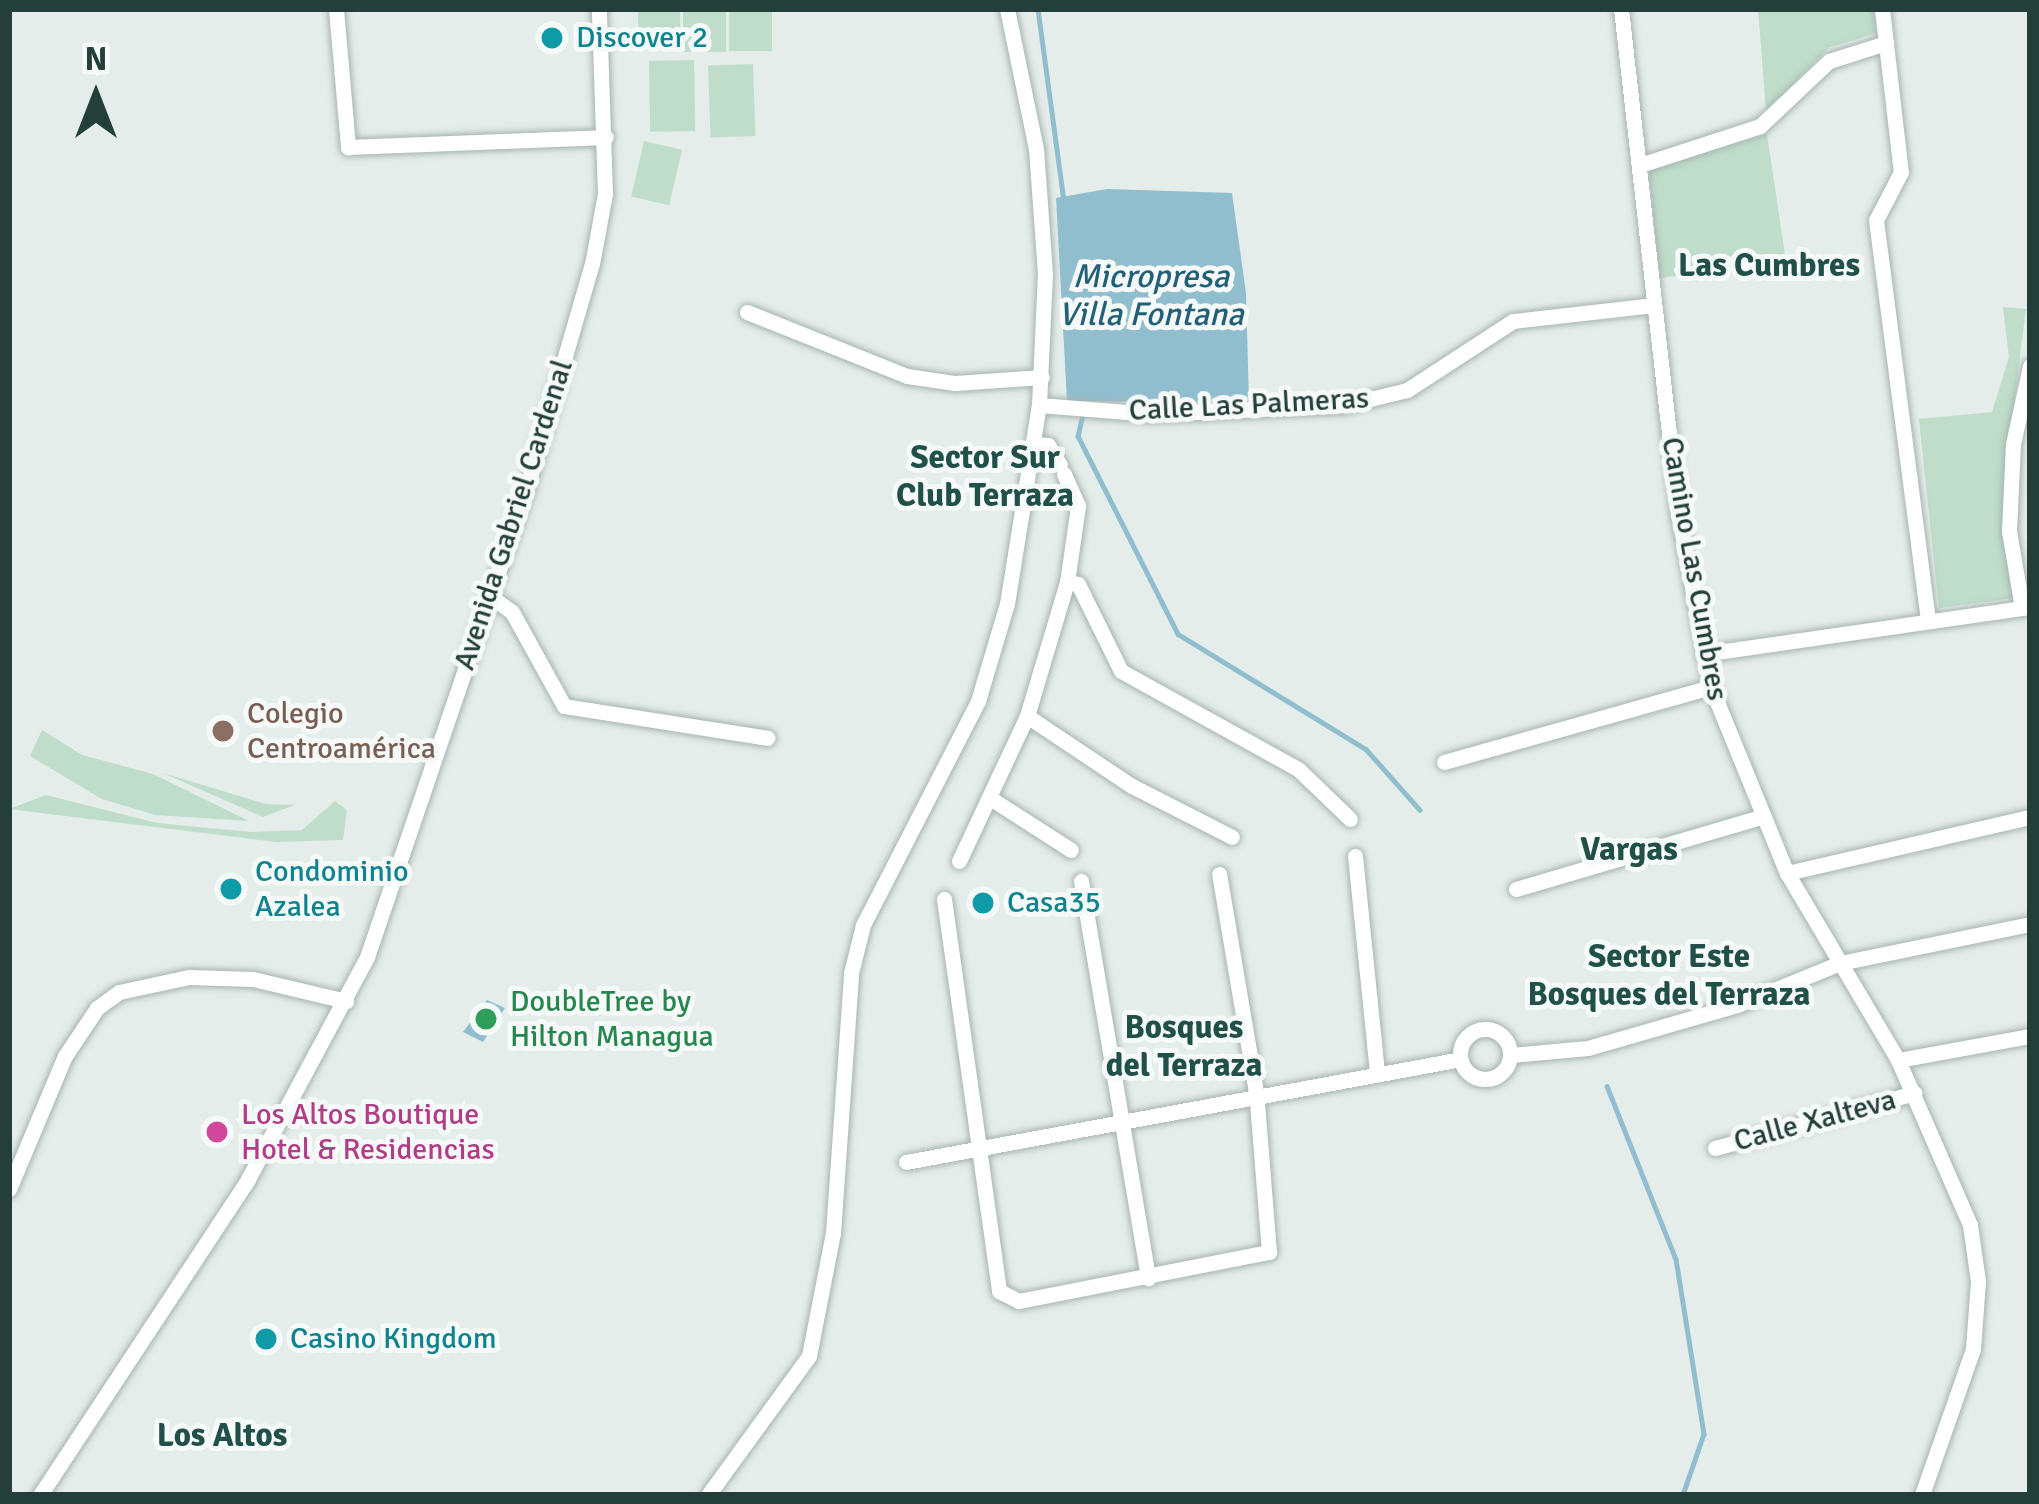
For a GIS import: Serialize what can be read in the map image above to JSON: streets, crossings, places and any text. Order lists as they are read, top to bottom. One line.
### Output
{"streets":{"street":["Calle Las Palmeras","Avenida Gabriel Cardenal","Camino Las Cumbres","Calle Xalteva"]},"crossings":[["Calle Las Palmeras","Camino Las Cumbres"],["Camino Las Cumbres","Calle Xalteva"]],"districts":["Las Cumbres","Sector Sur Club Terraza","Vargas","Sector Este Bosques del Terraza","Bosques del Terraza","Los Altos"],"water":["Micropresa Villa Fontana"],"places":["Discover 2","Colegio Centroamérica","Condominio Azalea","Casa35","DoubleTree by Hilton Managua","Los Altos Boutique Hotel & Residencias","Casino Kingdom"],"north":"top"}
